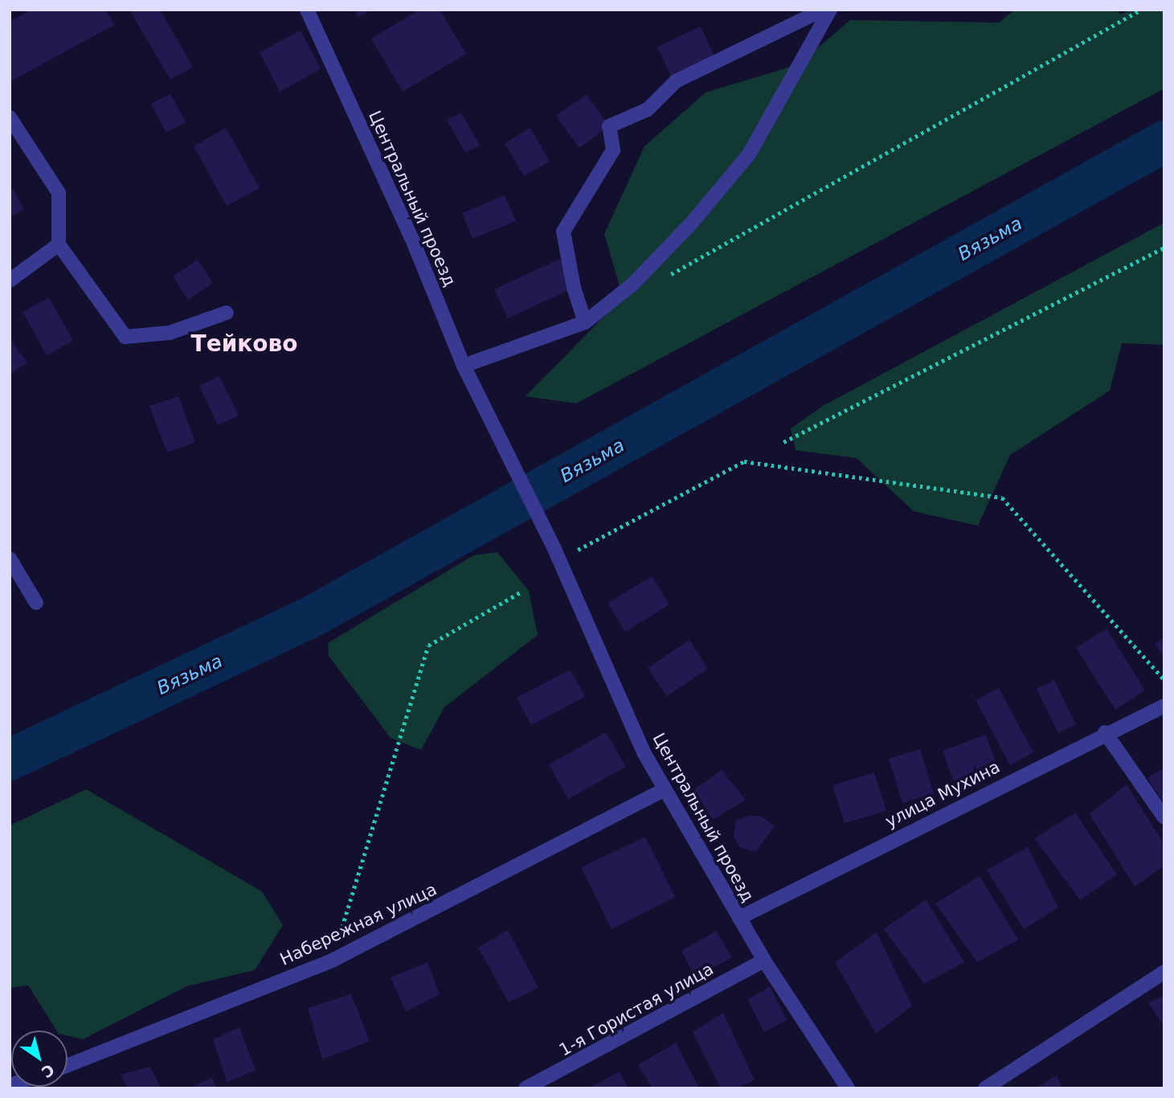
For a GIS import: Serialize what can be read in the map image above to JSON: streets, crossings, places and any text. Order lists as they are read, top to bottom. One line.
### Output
{"streets":{"street":["Центральный проезд","улица Мухина","Набережная улица","1-я Гористая улица"]},"crossings":[["Центральный проезд","улица Мухина"],["Центральный проезд","Набережная улица"],["Центральный проезд","1-я Гористая улица"]],"districts":["Тейково"],"water":["Вязьма"],"north":"bottom right"}
